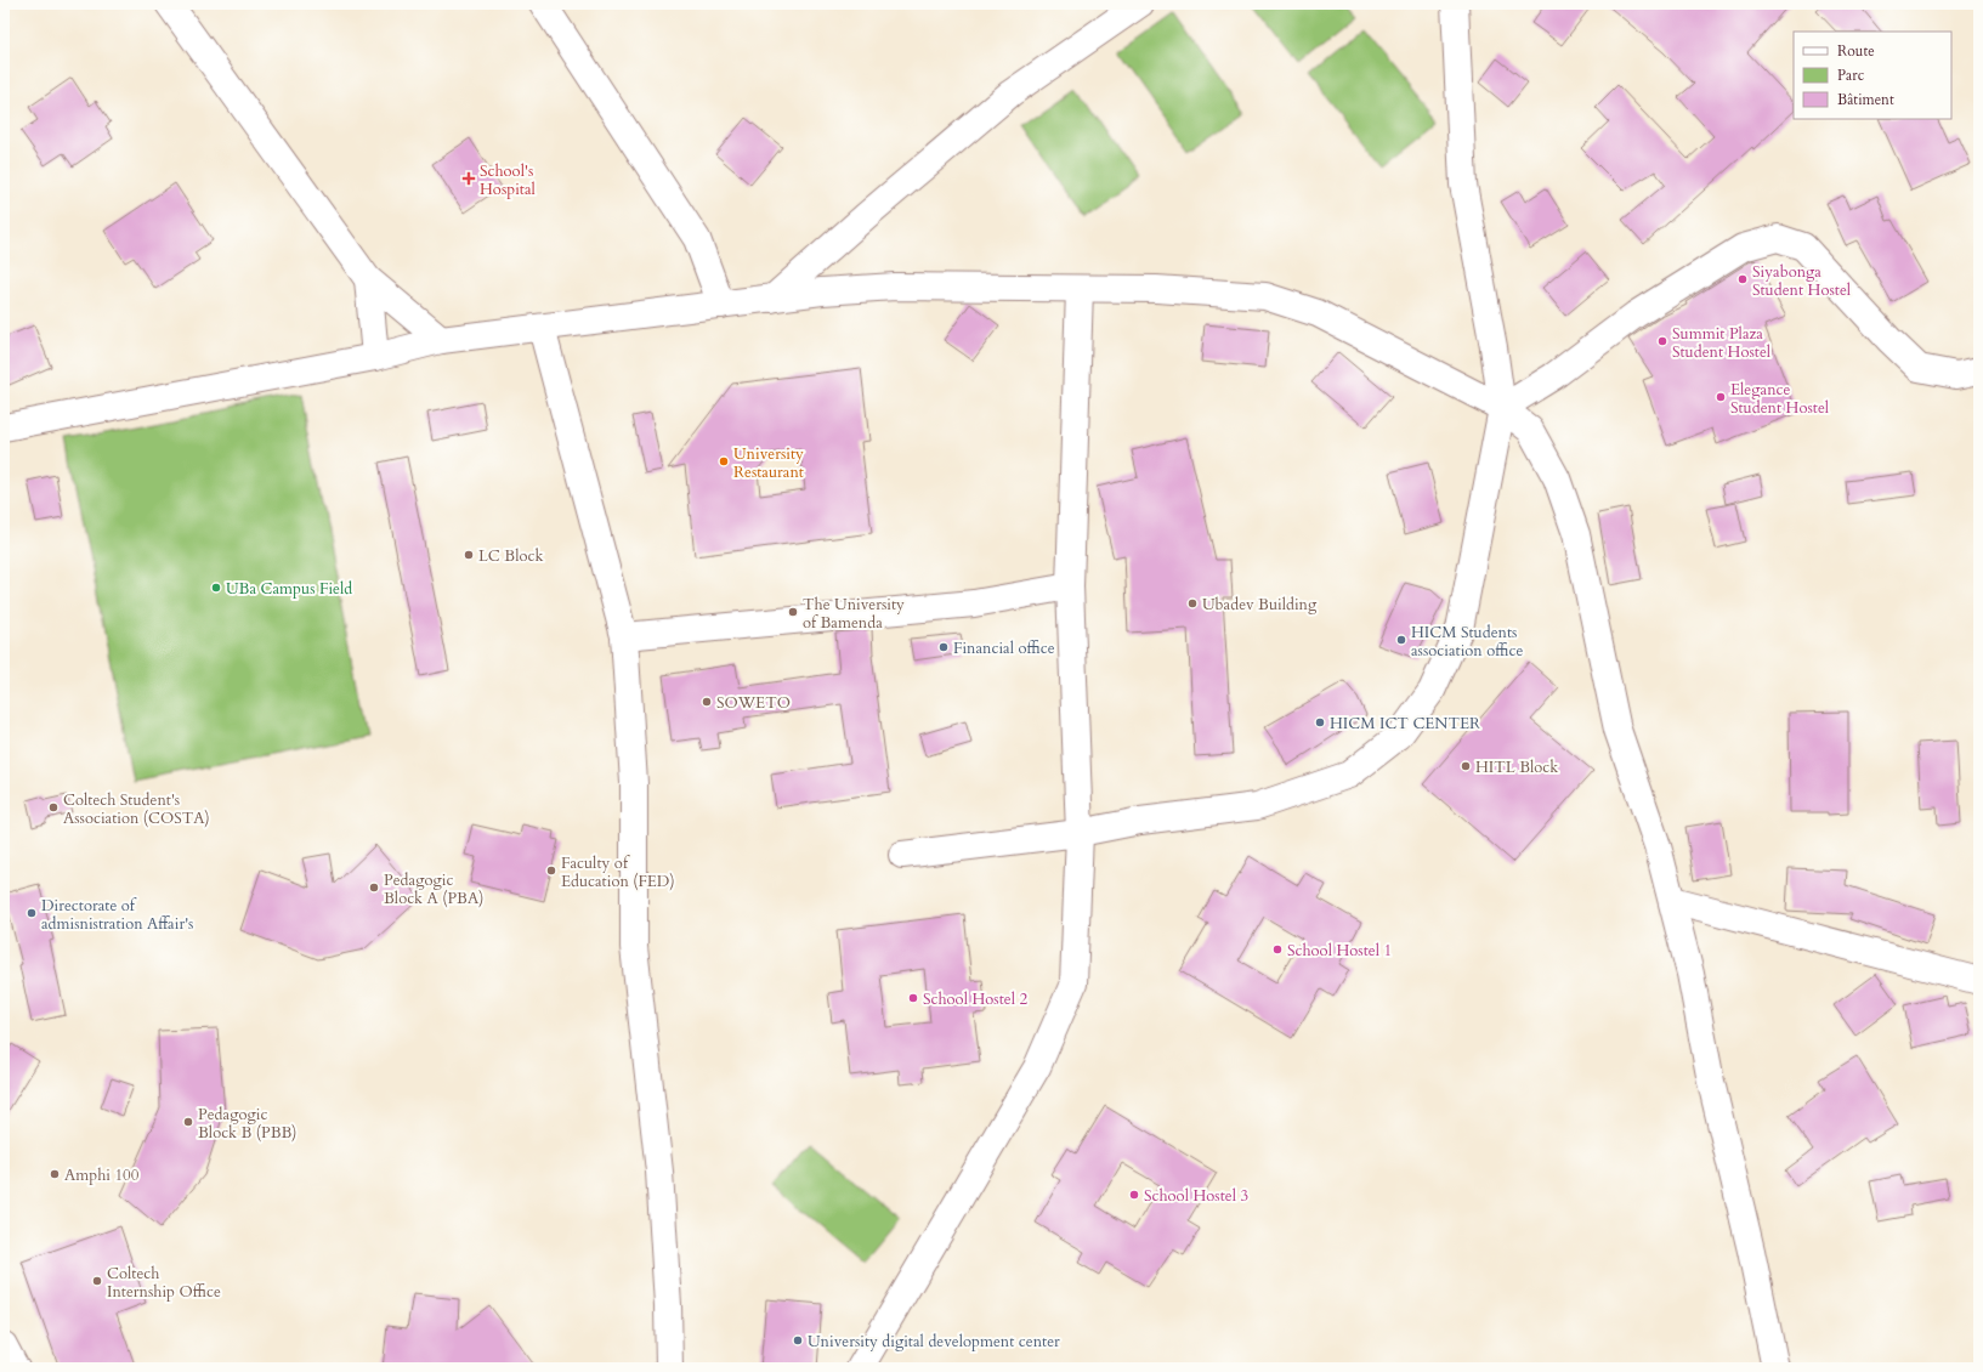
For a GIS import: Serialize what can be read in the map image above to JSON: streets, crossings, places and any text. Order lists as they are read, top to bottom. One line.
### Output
{"places":{"health":["School's Hospital"],"other":["Siyabonga Student Hostel","Summit Plaza Student Hostel","Elegance Student Hostel","University Restaurant","LC Block","UBa Campus Field","Ubadev Building","The University of Bamenda","HICM Students association office","Financial office","SOWETO","HICM ICT CENTER","HITL Block","Coltech Student's Association (COSTA)","Faculty of Education (FED)","Pedagogic Block A (PBA)","Directorate of admisnistration Affair's","School Hostel 1","School Hostel 2","Pedagogic Block B (PBB)","Amphi 100","School Hostel 3","Coltech Internship Office","University digital development center"]},"legend":["Route","Parc","Bâtiment"]}
